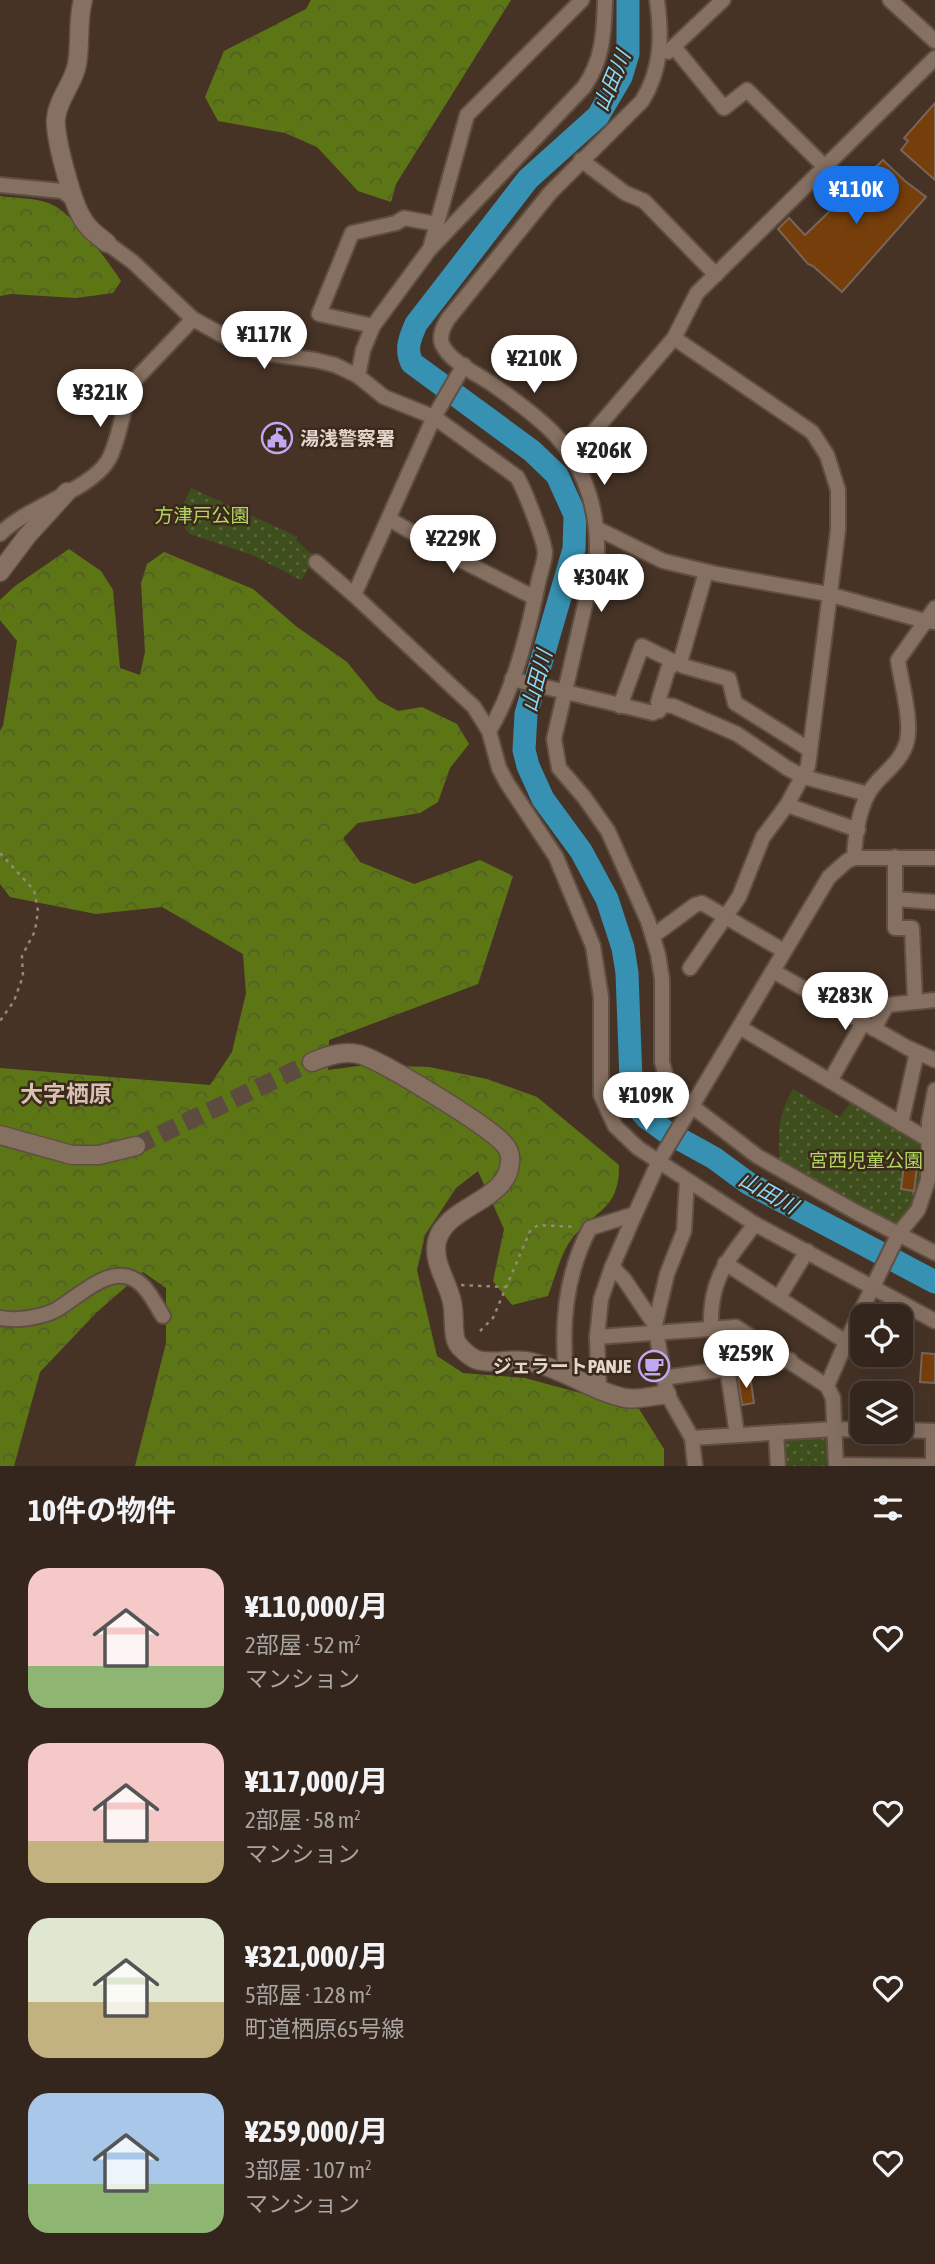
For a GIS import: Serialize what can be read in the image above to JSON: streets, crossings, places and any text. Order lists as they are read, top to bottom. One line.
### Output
{"districts":["大字栖原"],"water":["山田川"],"parks":["方津戸公園","宮西児童公園"],"places":{"public building":["湯浅警察署"],"cafe":["ジェラートPANJE"]},"page":{"price":["¥110K","¥117K","¥210K","¥321K","¥206K","¥229K","¥304K","¥283K","¥109K","¥259K"],"heading":"10件の物件","list":[{"name":"¥110,000/月","note":"2部屋 · 52 m² · マンション"},{"name":"¥117,000/月","note":"2部屋 · 58 m² · マンション"},{"name":"¥321,000/月","note":"5部屋 · 128 m² · 町道栖原65号線"},{"name":"¥259,000/月","note":"3部屋 · 107 m² · マンション"}]}}
